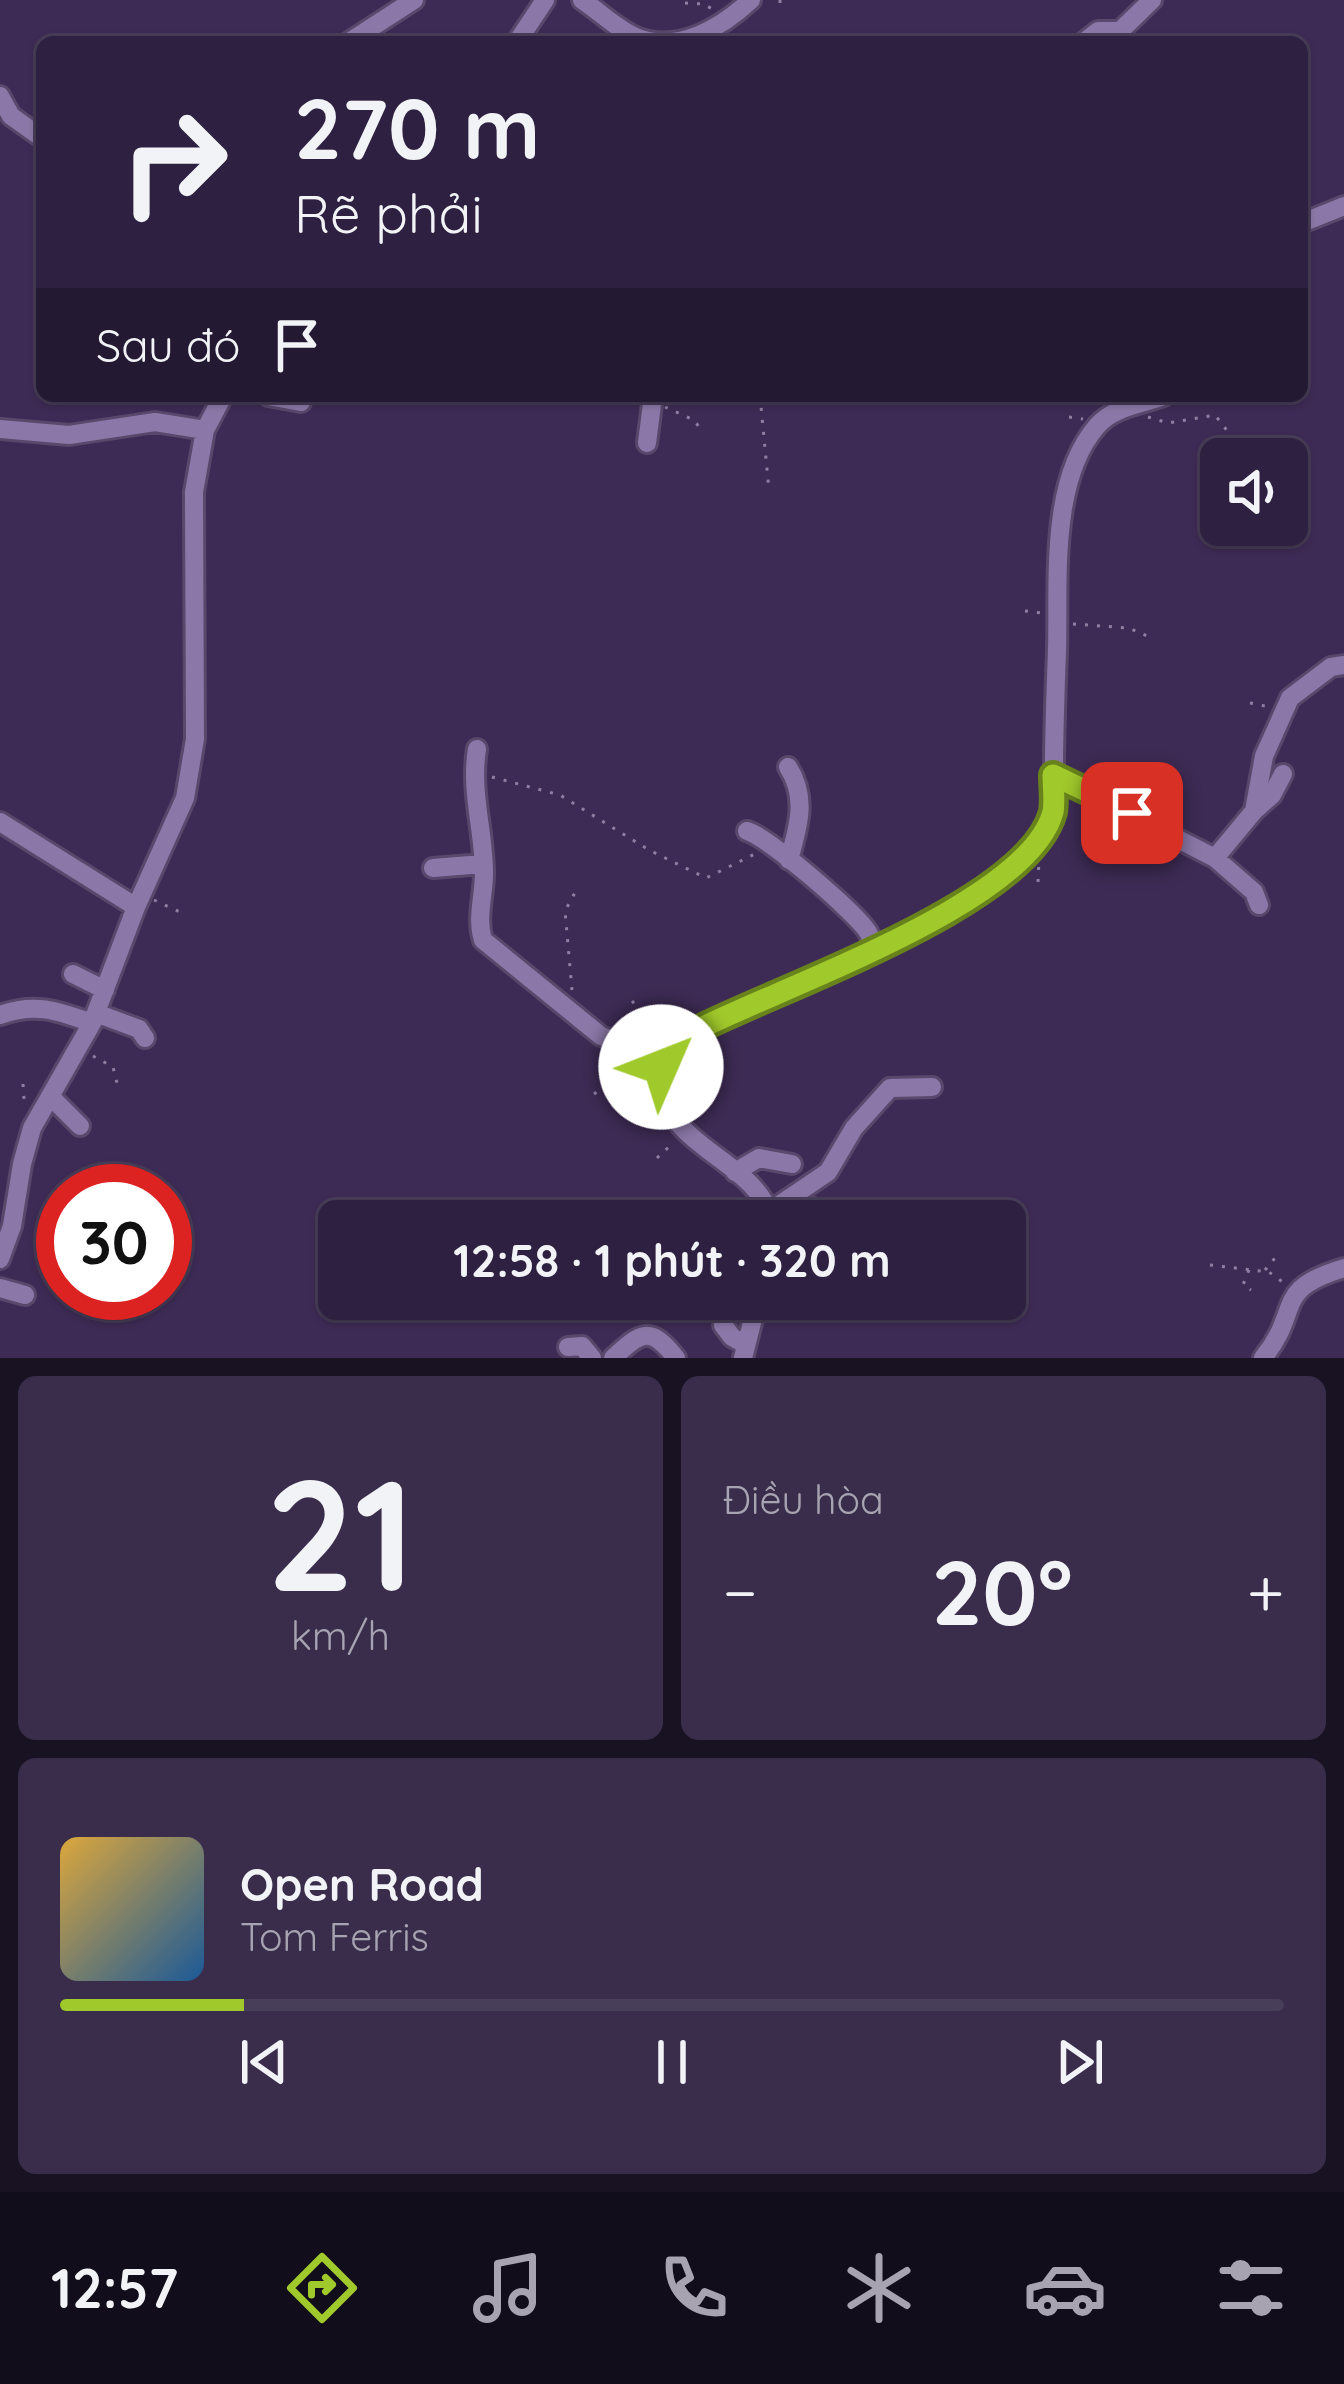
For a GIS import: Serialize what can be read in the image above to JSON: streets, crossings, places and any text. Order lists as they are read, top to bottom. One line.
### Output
{"page":{"turn":["270 m","Rẽ phải"],"then":"Sau đó","limit":"30","trip":"12:58 · 1 phút · 320 m","tile":[["21","km/h"],"Điều hòa"],"heat":["−","20°","+"],"song":["Open Road","Tom Ferris"],"tabs":"12:57"}}
